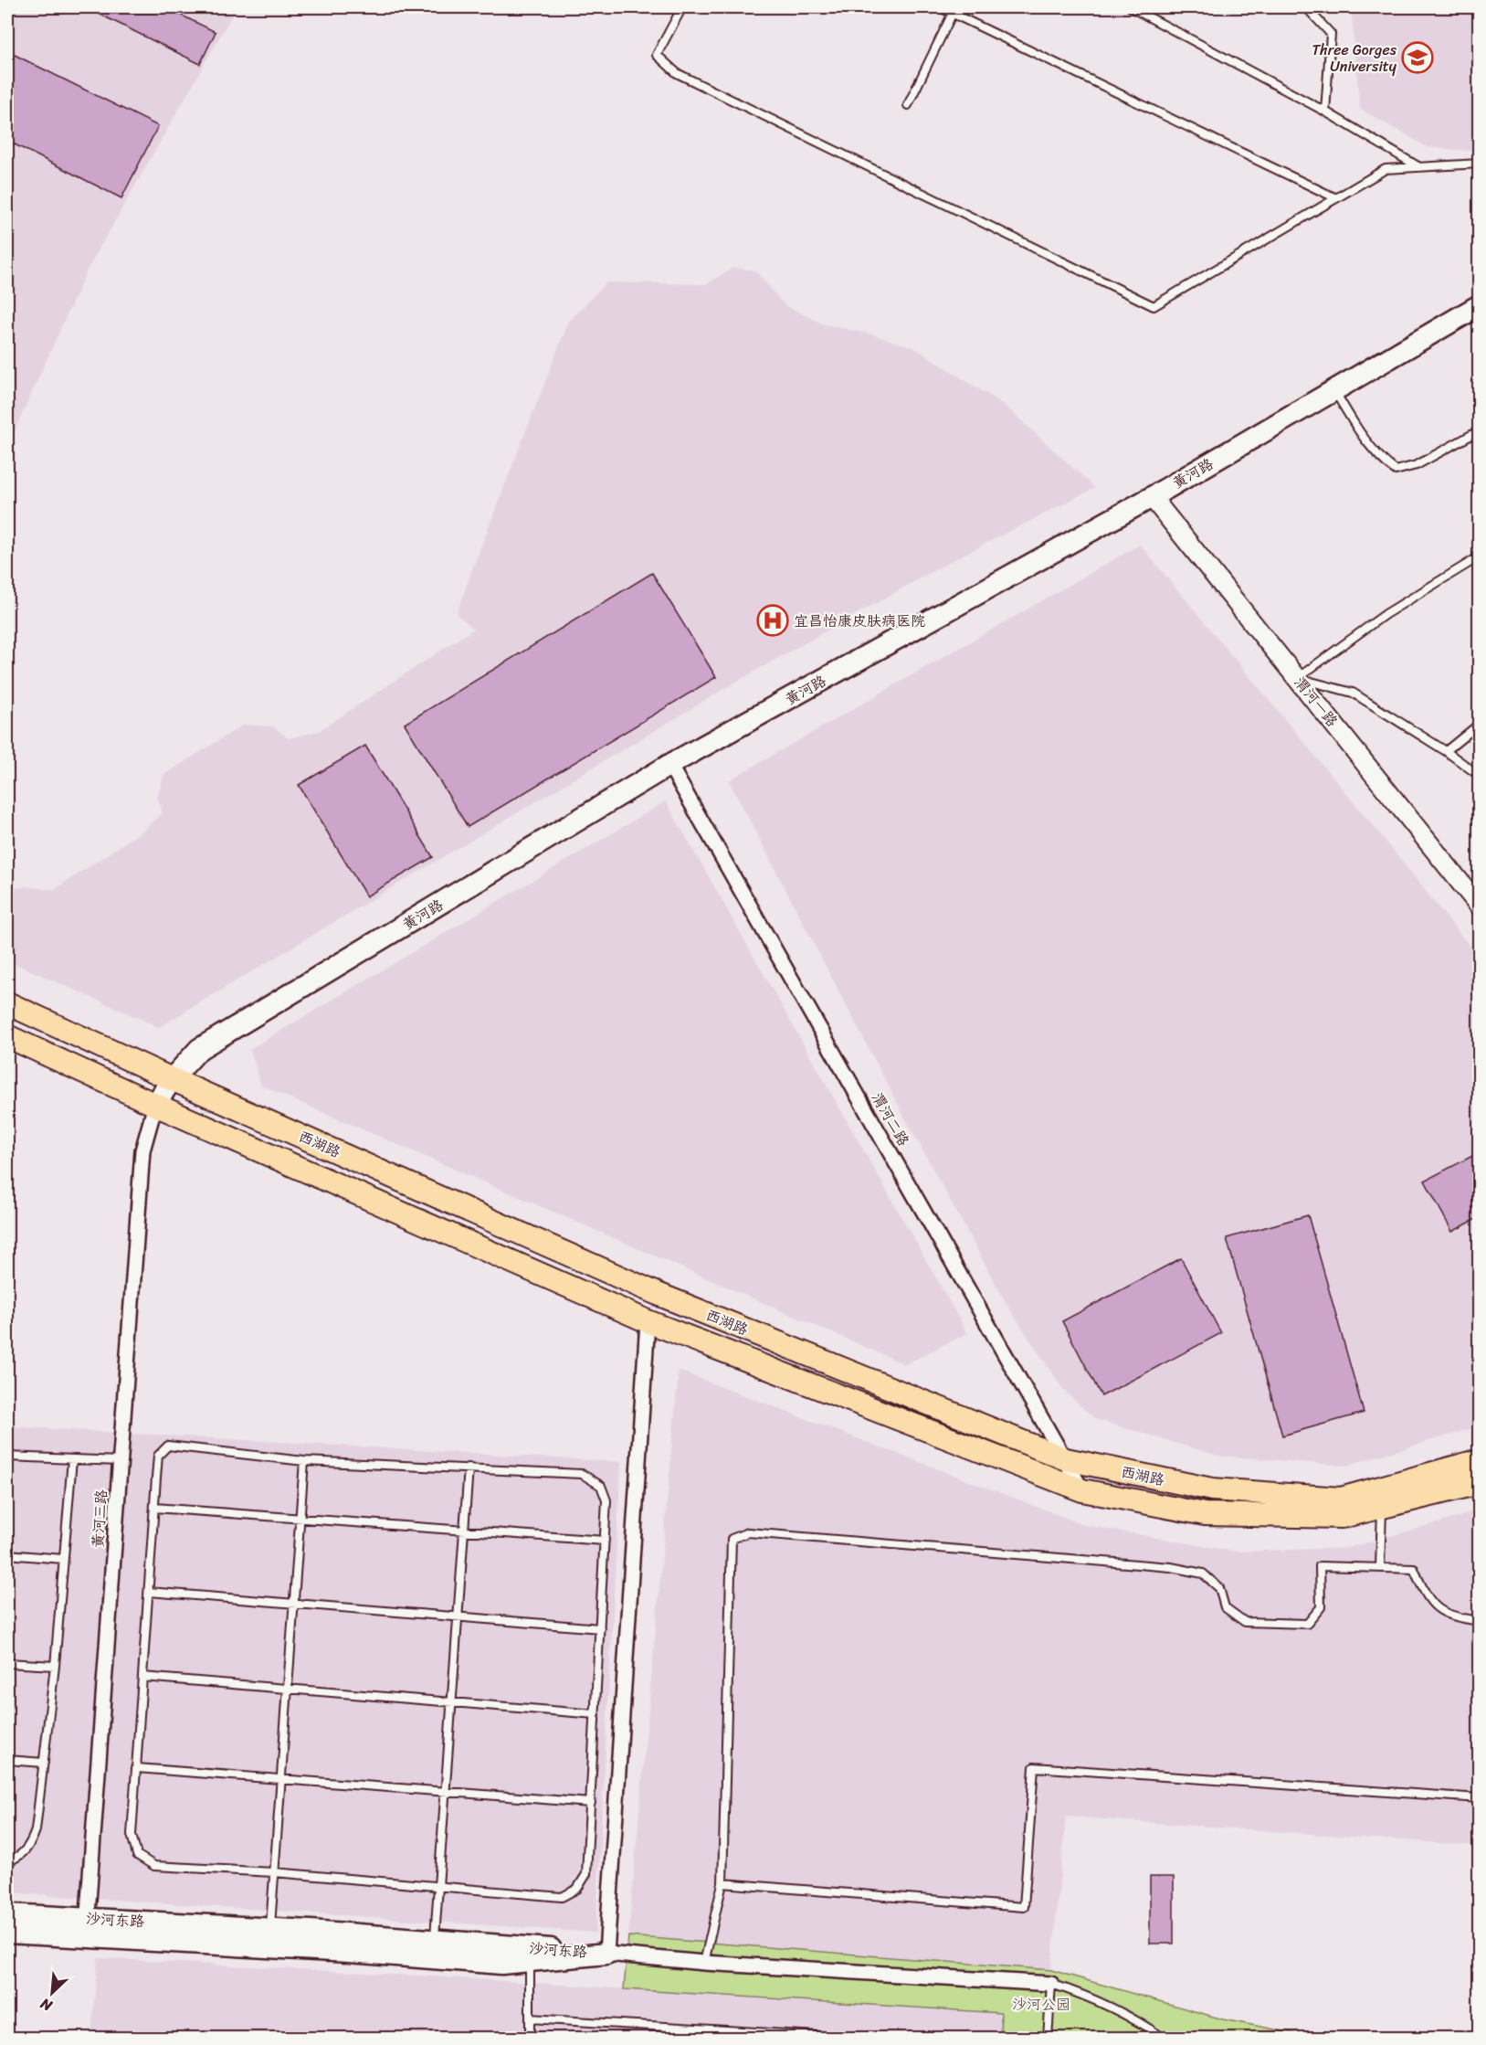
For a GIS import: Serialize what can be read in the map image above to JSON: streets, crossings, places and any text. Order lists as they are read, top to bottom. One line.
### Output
{"streets":{"main road":["黄河路","西湖路","沙河东路"],"street":["渭河一路","渭河二路","黄河三路"]},"crossings":[["黄河路","渭河一路"],["黄河路","渭河二路"],["黄河路","西湖路"],["黄河路","黄河三路"],["渭河二路","西湖路"],["西湖路","黄河三路"],["黄河三路","沙河东路"]],"parks":["沙河公园"],"places":{"school or university":["Three Gorges University"],"hospital":["宜昌怡康皮肤病医院"]},"north":"bottom left"}
